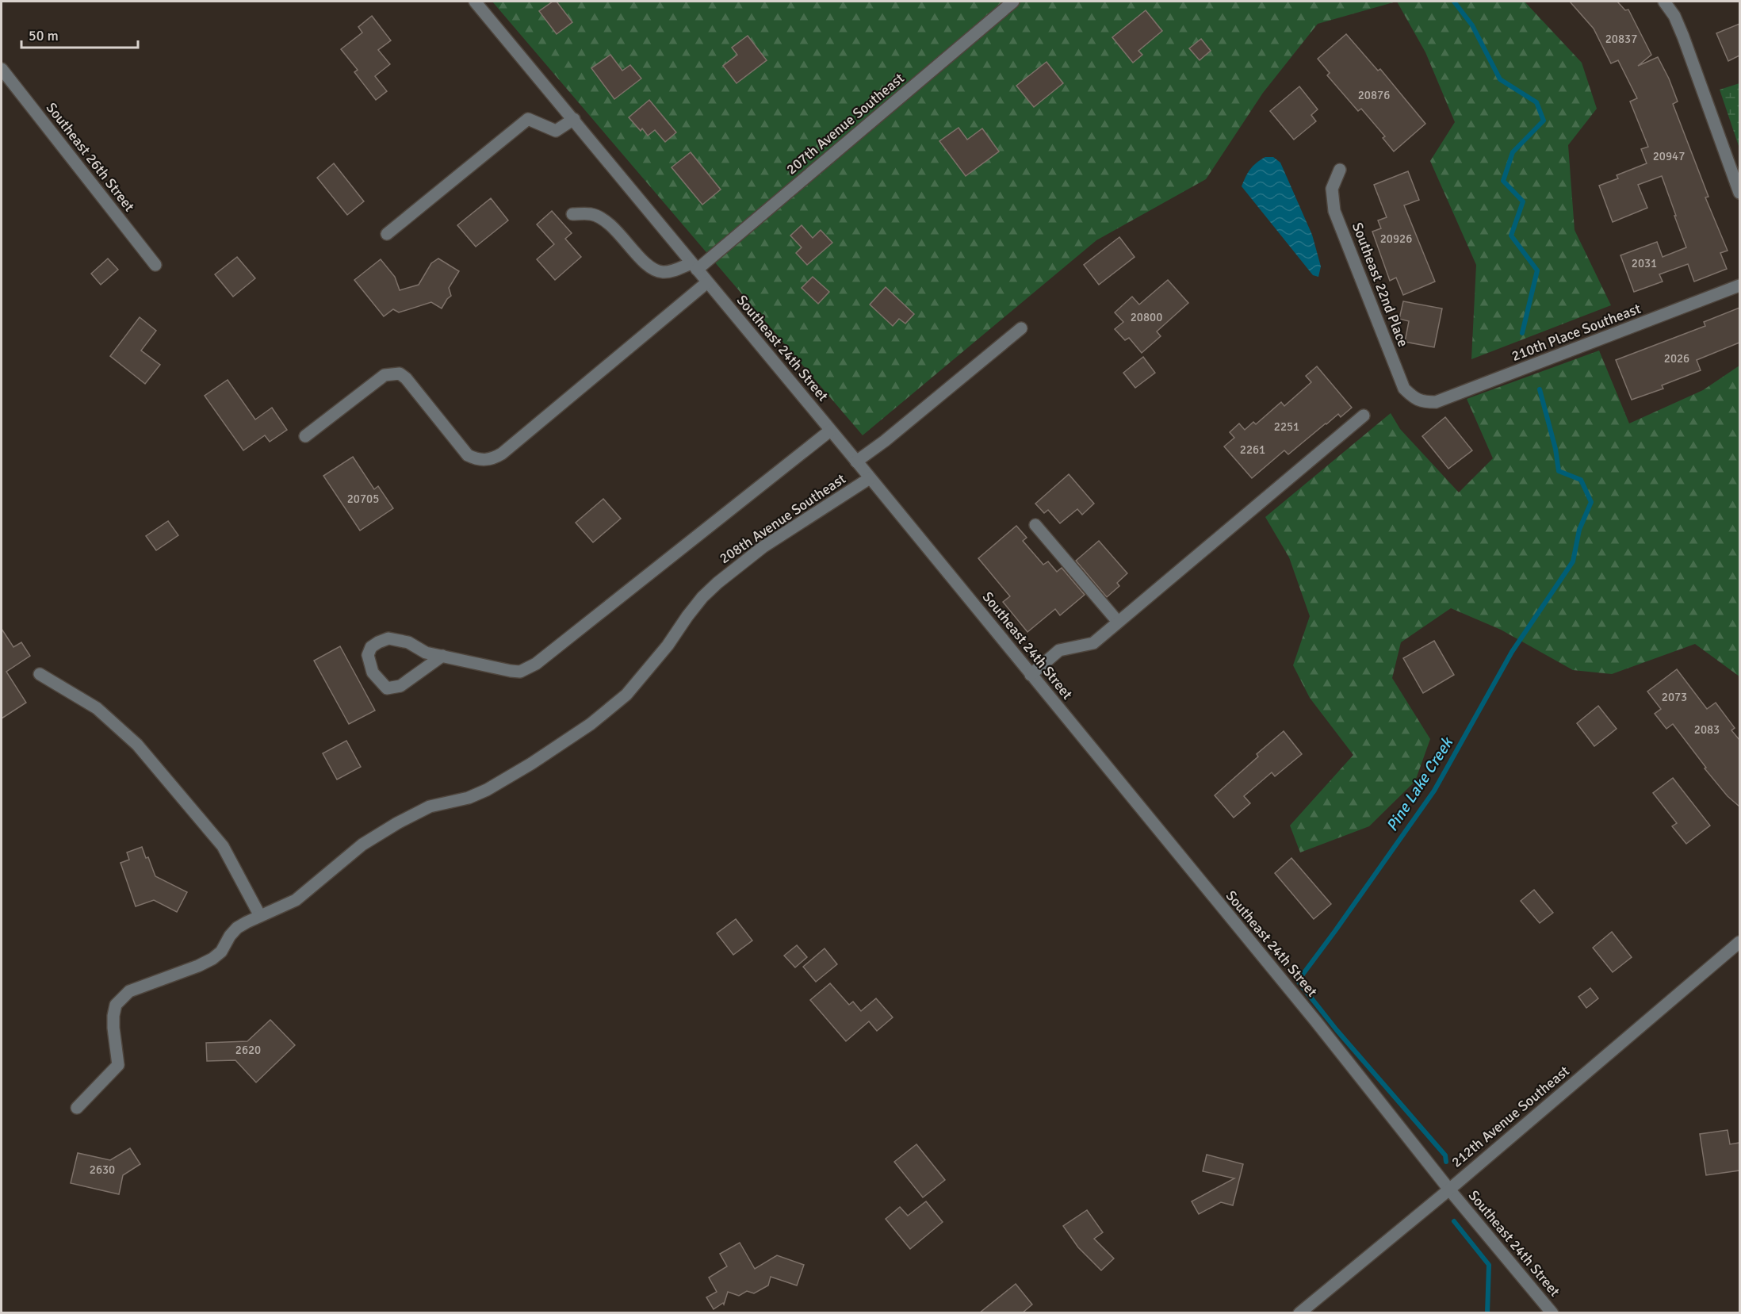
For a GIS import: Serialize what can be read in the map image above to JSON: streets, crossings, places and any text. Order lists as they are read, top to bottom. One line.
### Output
{"streets":{"street":["207th Avenue Southeast","Southeast 26th Street","Southeast 22nd Place","210th Place Southeast","Southeast 24th Street","208th Avenue Southeast","212th Avenue Southeast"]},"crossings":[["207th Avenue Southeast","Southeast 24th Street"],["Southeast 22nd Place","210th Place Southeast"],["Southeast 24th Street","208th Avenue Southeast"],["Southeast 24th Street","212th Avenue Southeast"]],"water":["Pine Lake Creek"],"house_numbers":["20837","20876","20947","20926","2031","20800","2026","2251","2261","20705","2073","2083","2620","2630"],"scale_bar":"50 m"}
